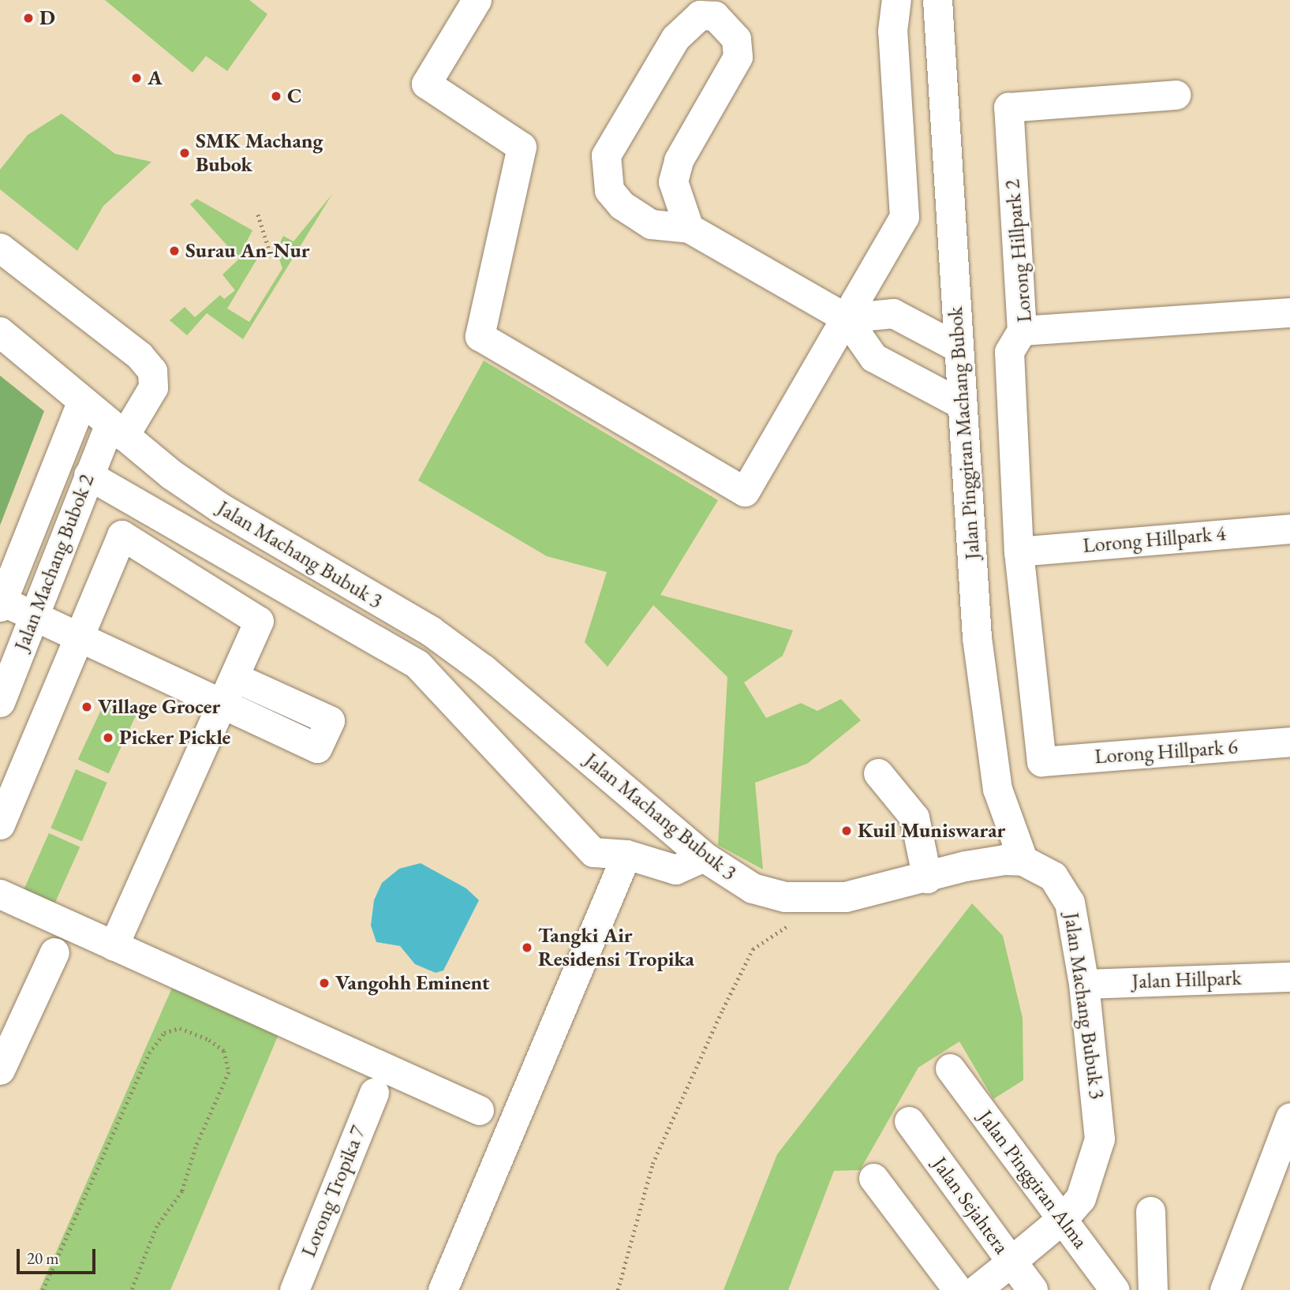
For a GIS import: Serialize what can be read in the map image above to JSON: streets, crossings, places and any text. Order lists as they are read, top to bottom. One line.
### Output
{"streets":{"main road":["Jalan Machang Bubuk 3","Jalan Sejahtera"],"street":["Lorong Hillpark 2","Jalan Pinggiran Machang Bubok","Lorong Hillpark 4","Jalan Machang Bubok 2","Lorong Hillpark 6","Jalan Hillpark","Jalan Pinggiran Alma","Lorong Tropika 7"]},"crossings":[["Jalan Pinggiran Machang Bubok","Jalan Machang Bubuk 3"],["Lorong Hillpark 4","Lorong Hillpark 6"],["Jalan Machang Bubuk 3","Jalan Machang Bubok 2"],["Jalan Machang Bubuk 3","Jalan Hillpark"],["Jalan Machang Bubuk 3","Jalan Pinggiran Alma"],["Jalan Machang Bubuk 3","Jalan Sejahtera"]],"places":["D","A","C","SMK Machang Bubok","Surau An-Nur","Village Grocer","Picker Pickle","Kuil Muniswarar","Tangki Air Residensi Tropika","Vangohh Eminent"],"scale_bar":"20 m"}
